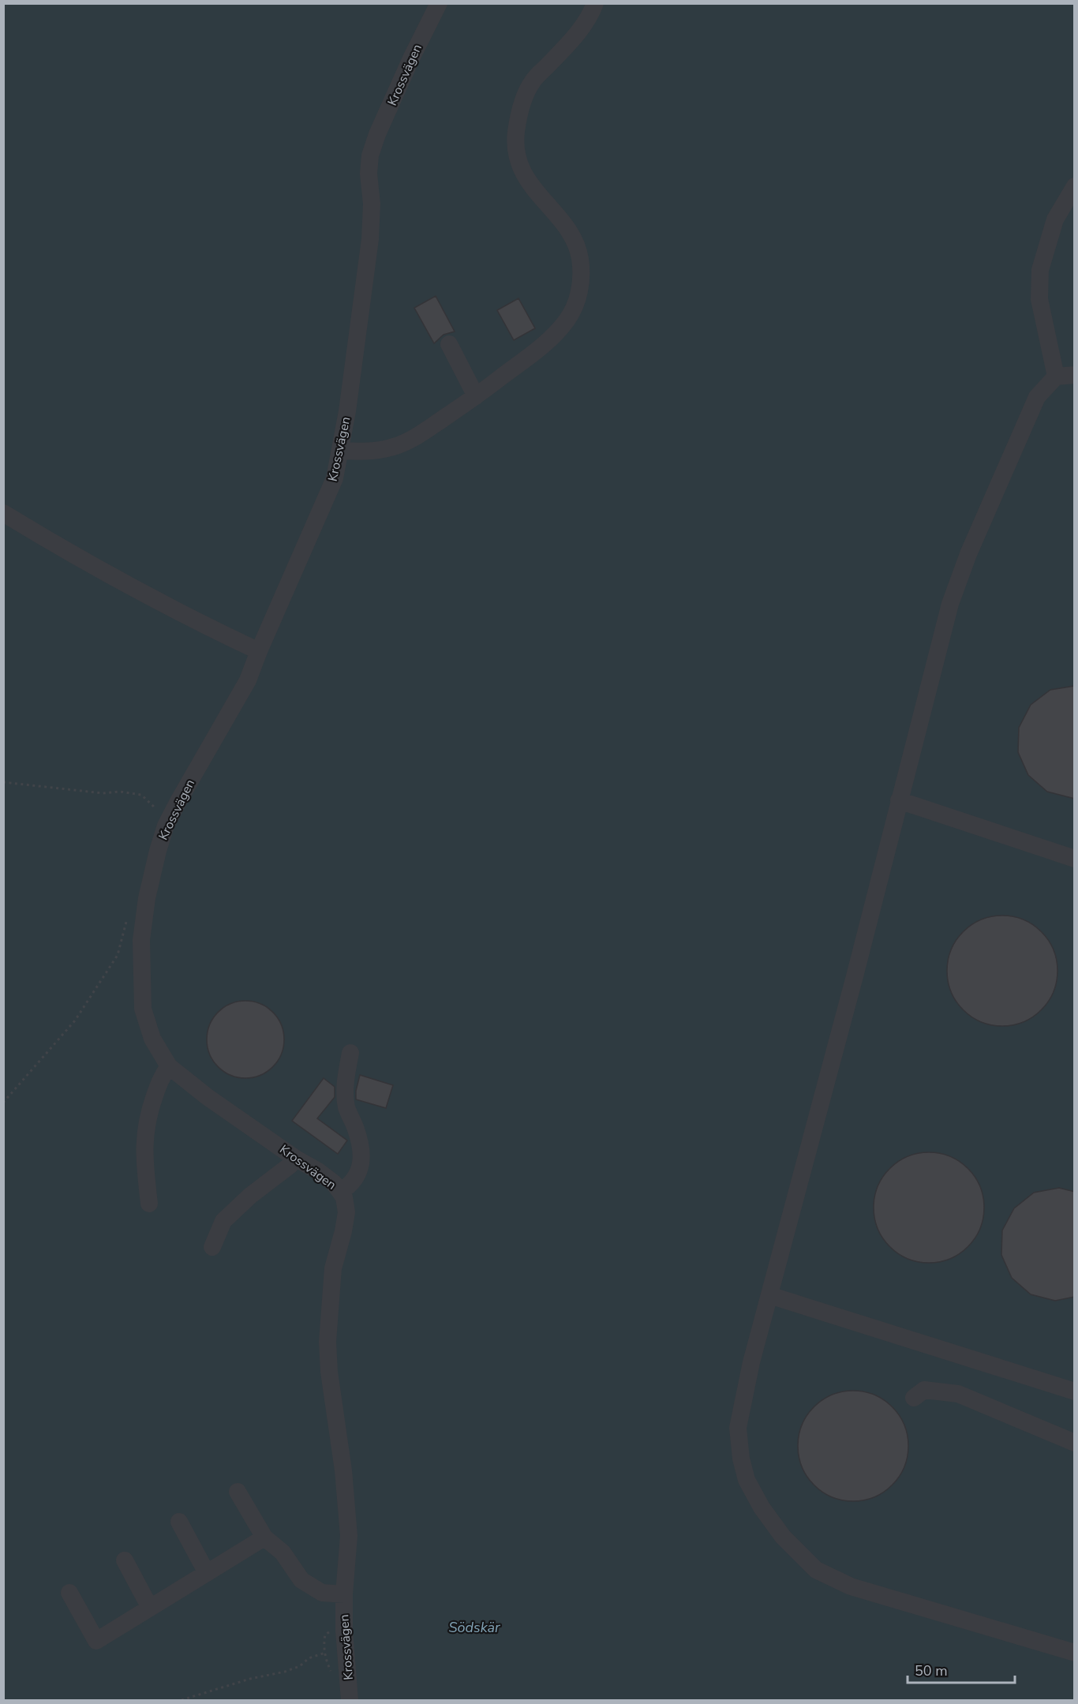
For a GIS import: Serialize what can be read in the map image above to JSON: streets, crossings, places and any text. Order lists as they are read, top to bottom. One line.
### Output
{"streets":{"street":["Krossvägen"]},"water":["Södskär"],"scale_bar":"50 m"}
